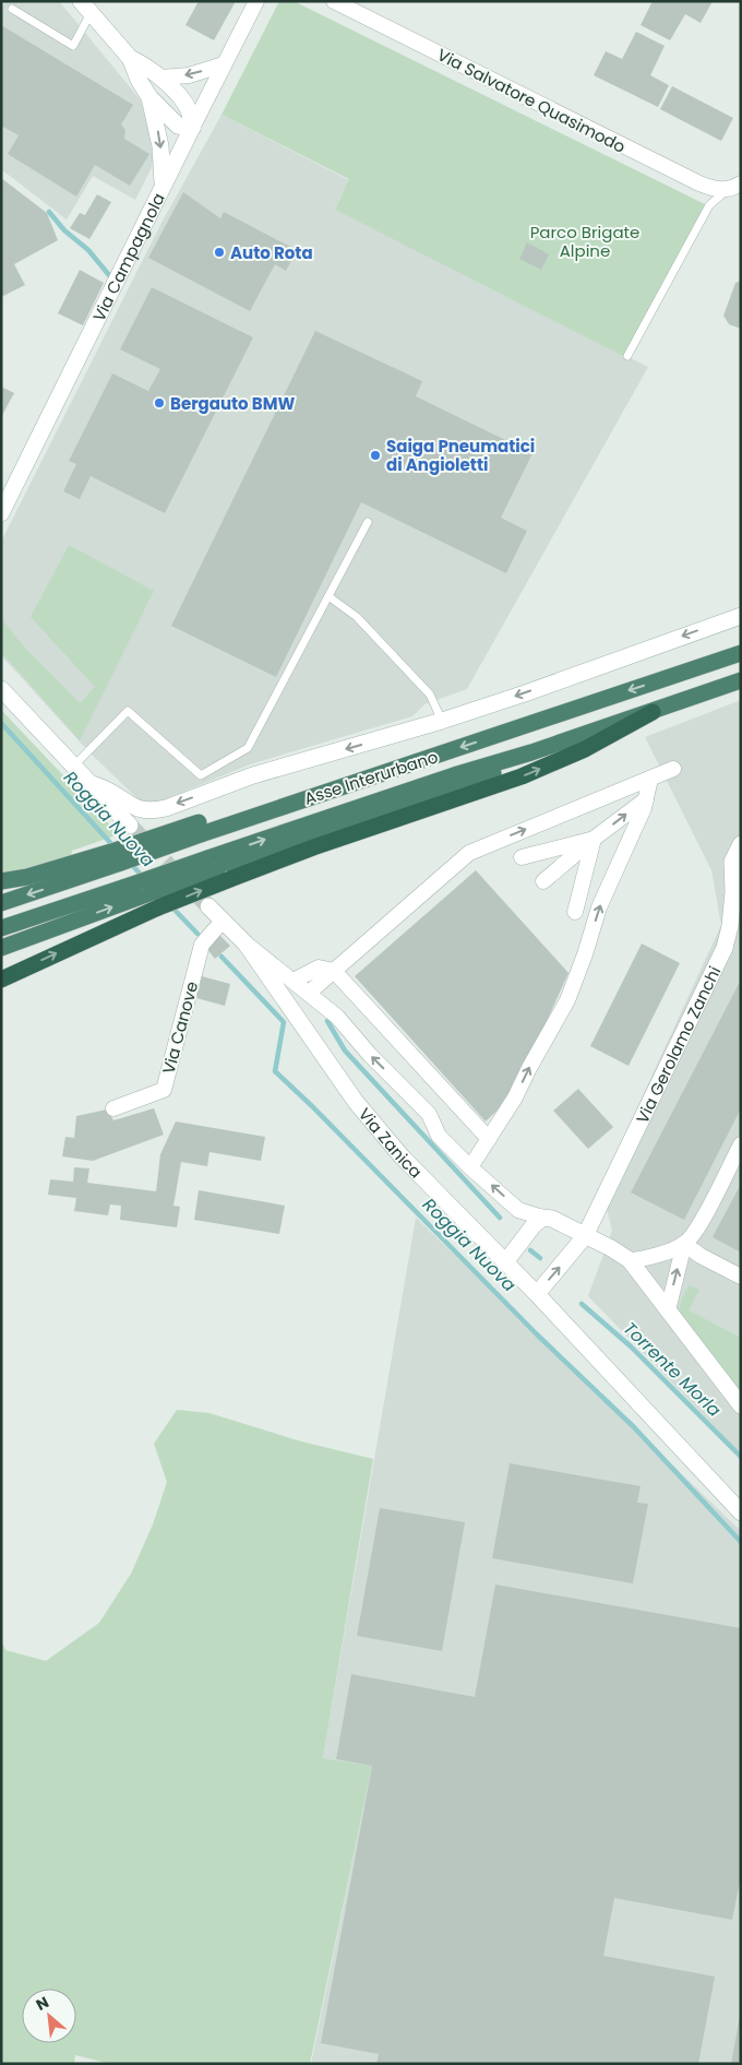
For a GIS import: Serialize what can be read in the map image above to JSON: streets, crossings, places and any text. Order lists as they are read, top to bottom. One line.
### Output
{"streets":{"highway":["Asse Interurbano"],"main road":["Via Campagnola","Via Gerolamo Zanchi","Via Zanica"],"street":["Via Salvatore Quasimodo","Via Canove"]},"crossings":[["Via Canove","Via Zanica"],["Via Gerolamo Zanchi","Via Zanica"]],"water":["Roggia Nuova","Torrente Morla"],"parks":["Parco Brigate Alpine"],"places":["Auto Rota","Bergauto BMW","Saiga Pneumatici di Angioletti"],"north":"top left"}
